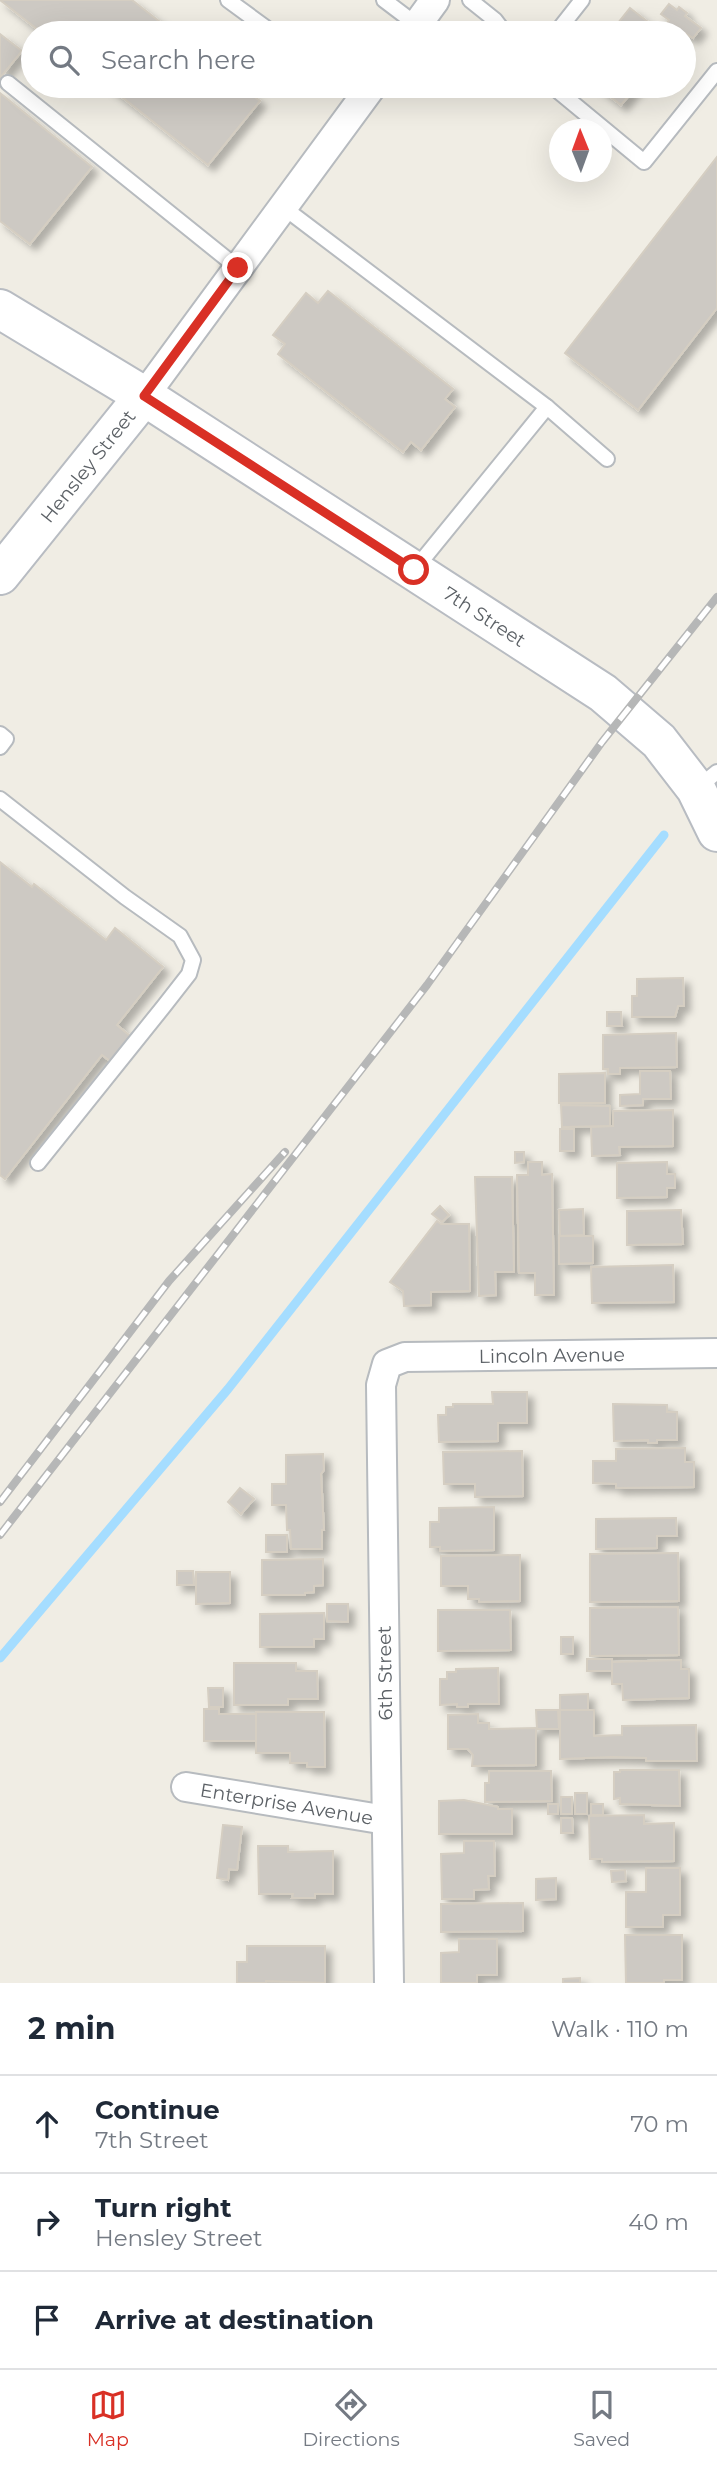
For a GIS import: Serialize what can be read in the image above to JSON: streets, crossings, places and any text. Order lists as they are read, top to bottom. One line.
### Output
{"streets":{"street":["Hensley Street","7th Street","Lincoln Avenue","6th Street","Enterprise Avenue"]},"crossings":[["Hensley Street","7th Street"],["Lincoln Avenue","6th Street"],["6th Street","Enterprise Avenue"]],"north":"top","page":{"search":"Search here","heading":["2 min","Walk · 110 m"],"list":[["Continue","7th Street","70 m"],["Turn right","Hensley Street","40 m"],"Arrive at destination"],"nav":["Map","Directions","Saved"]}}
